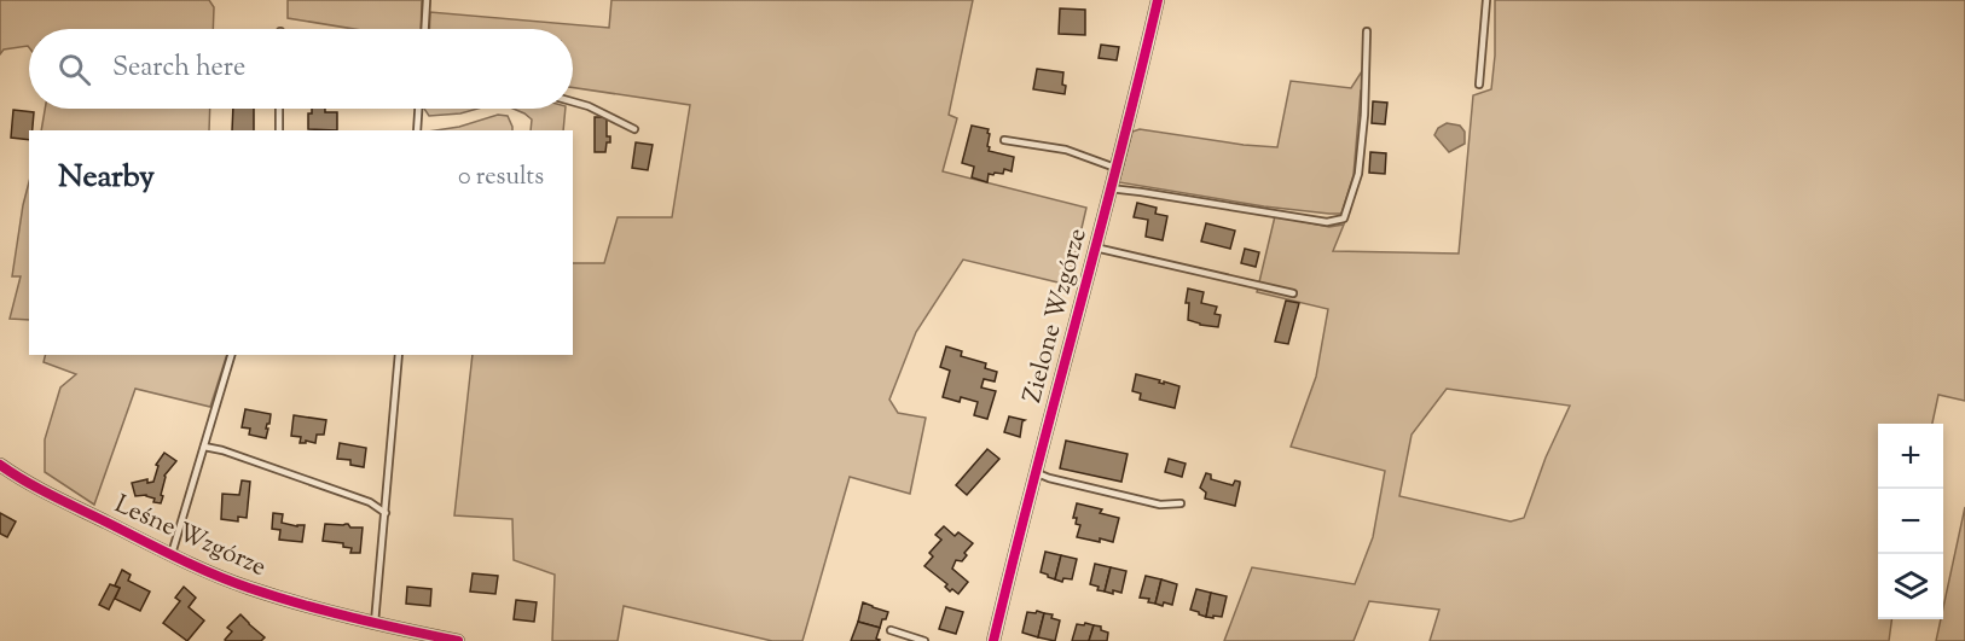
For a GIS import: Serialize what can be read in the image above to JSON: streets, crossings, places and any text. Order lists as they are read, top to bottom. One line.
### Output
{"streets":{"street":["Zielone Wzgórze","Leśne Wzgórze"]},"page":{"search":"Search here","heading":["Nearby","0 results"],"map_buttons":["+","−"]}}
